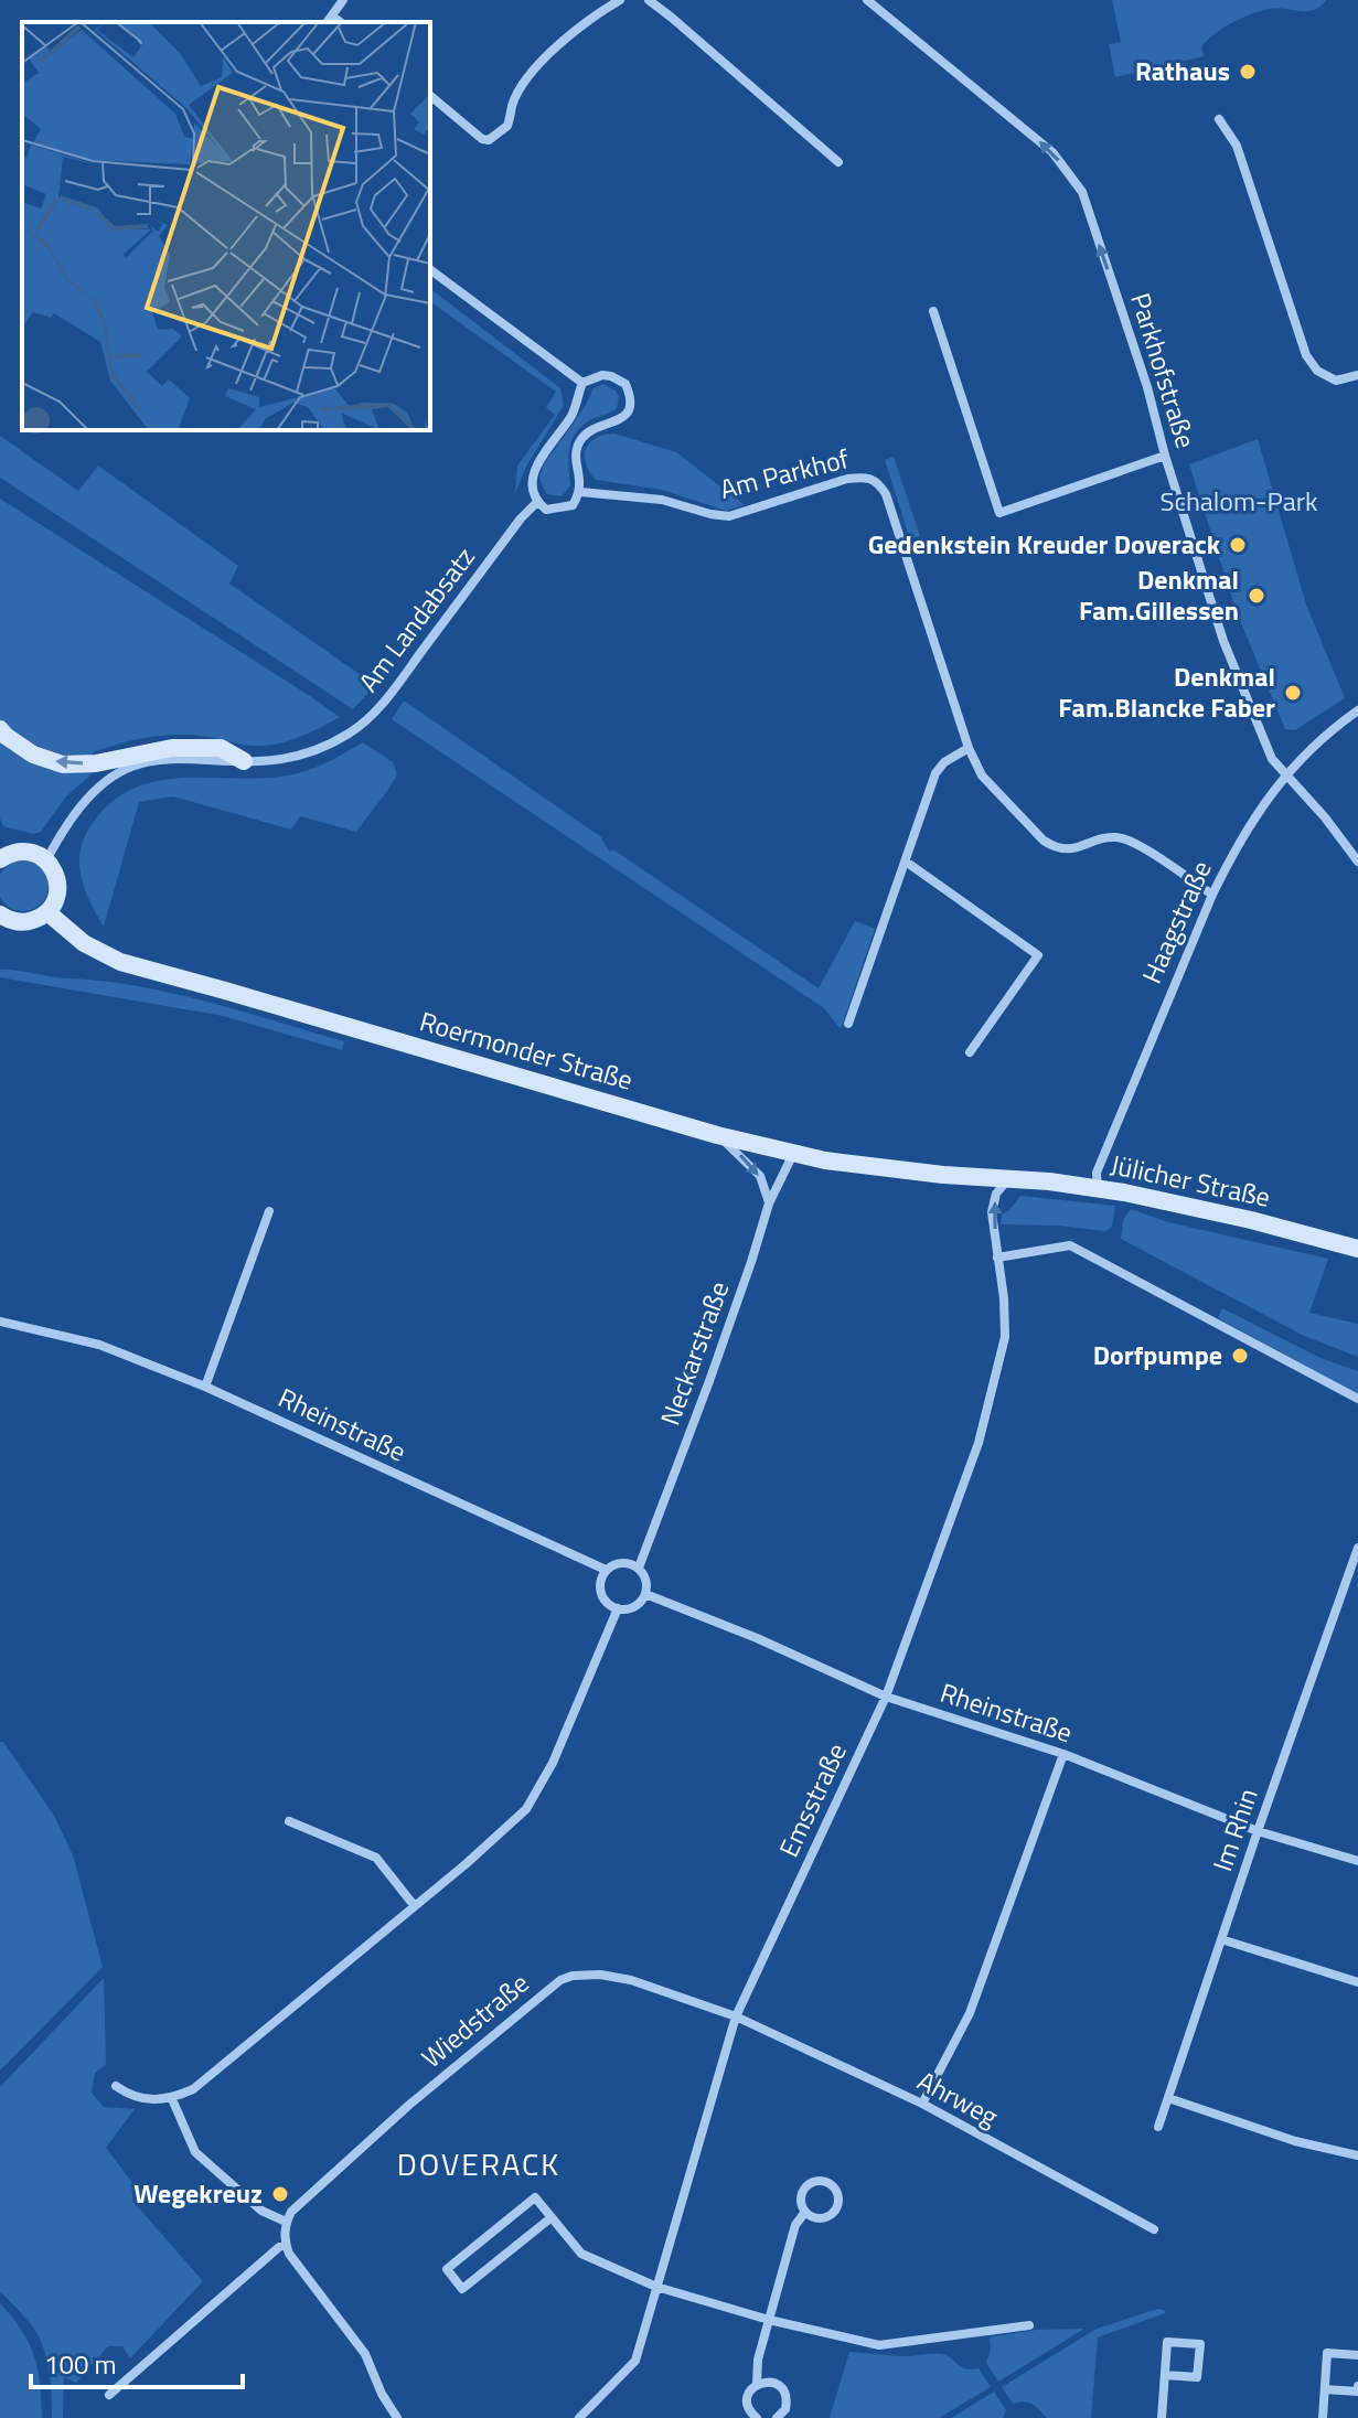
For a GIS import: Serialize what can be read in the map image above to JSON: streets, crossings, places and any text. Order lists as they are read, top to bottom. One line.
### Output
{"streets":{"main road":["Roermonder Straße","Jülicher Straße"],"street":["Parkhofstraße","Am Parkhof","Am Landabsatz","Haagstraße","Neckarstraße","Rheinstraße","Emsstraße","Im Rhin","Wiedstraße","Ahrweg"]},"crossings":[["Parkhofstraße","Haagstraße"],["Am Parkhof","Haagstraße"],["Haagstraße","Jülicher Straße"],["Roermonder Straße","Jülicher Straße"],["Roermonder Straße","Neckarstraße"],["Roermonder Straße","Emsstraße"],["Jülicher Straße","Emsstraße"],["Neckarstraße","Rheinstraße"],["Rheinstraße","Emsstraße"],["Rheinstraße","Im Rhin"],["Emsstraße","Wiedstraße"],["Emsstraße","Ahrweg"],["Wiedstraße","Ahrweg"]],"one_way":["Parkhofstraße"],"districts":["DOVERACK"],"parks":["Schalom-Park"],"places":["Rathaus","Gedenkstein Kreuder Doverack","Denkmal Fam.Gillessen","Denkmal Fam.Blancke Faber","Dorfpumpe","Wegekreuz"],"scale_bar":"100 m"}
